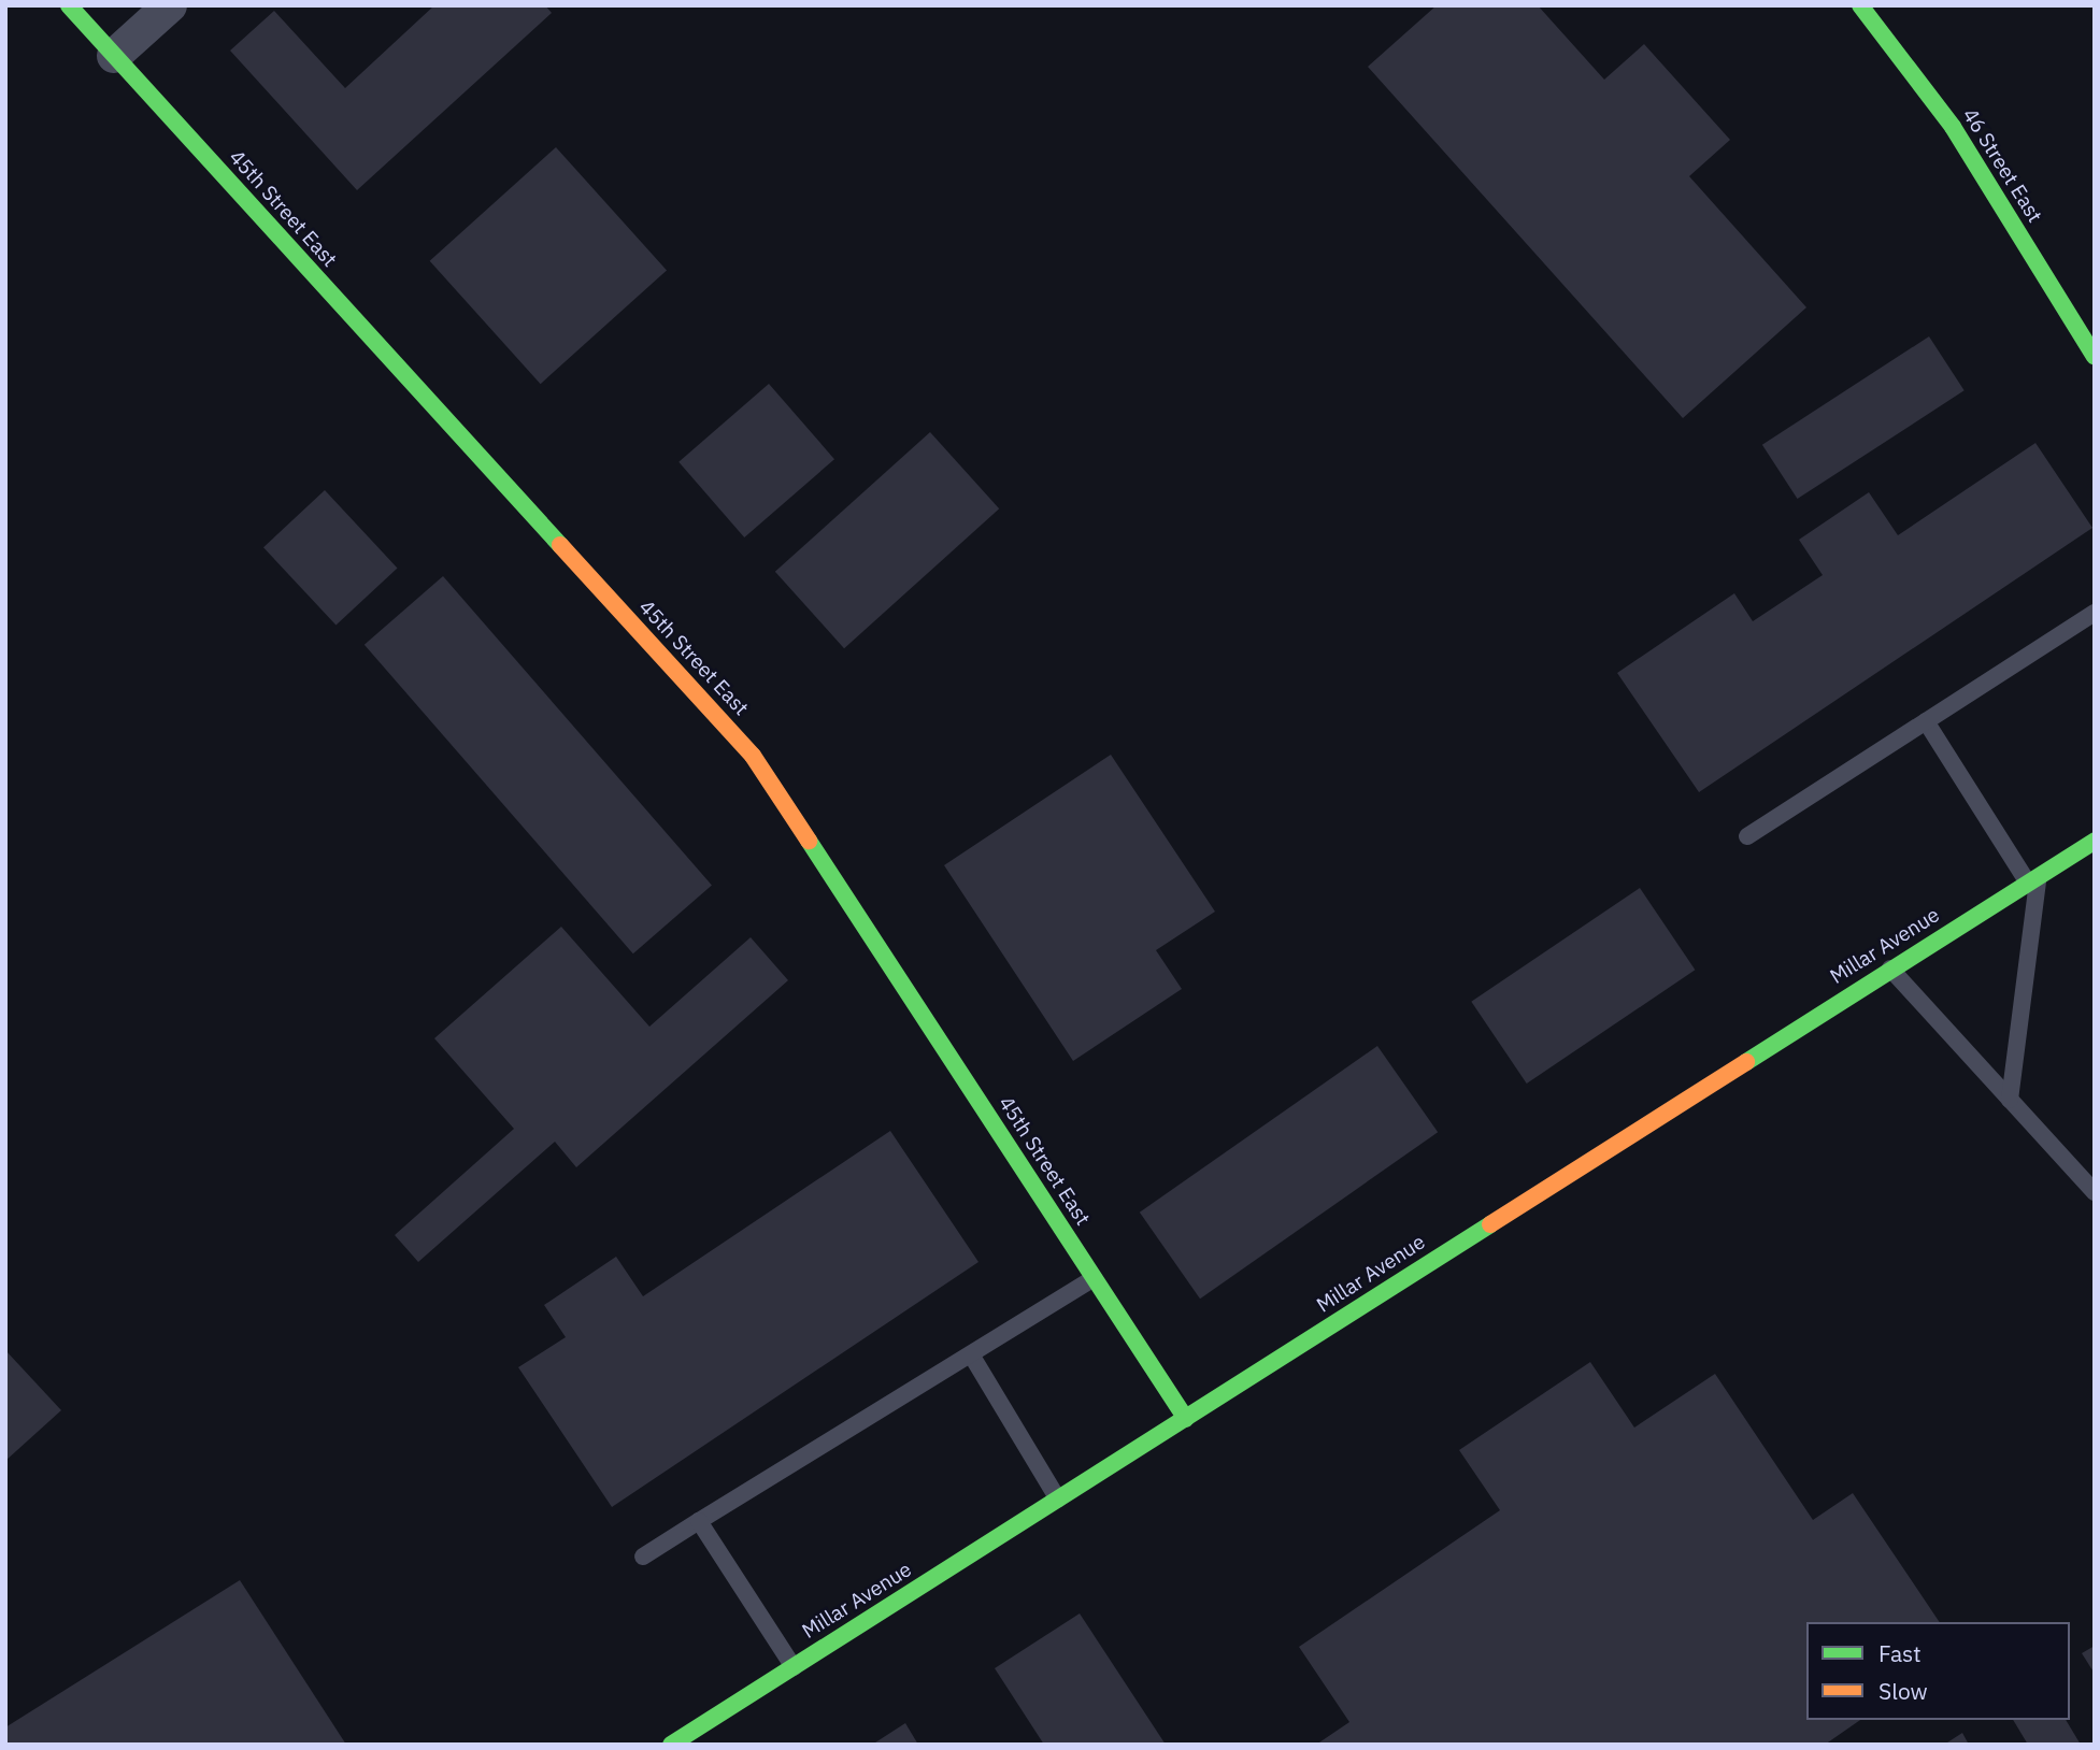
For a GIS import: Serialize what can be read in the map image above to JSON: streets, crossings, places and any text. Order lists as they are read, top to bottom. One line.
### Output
{"streets":{"street":["46 Street East","45th Street East","Millar Avenue"]},"crossings":[["45th Street East","Millar Avenue"]],"legend":["Fast","Slow"]}
